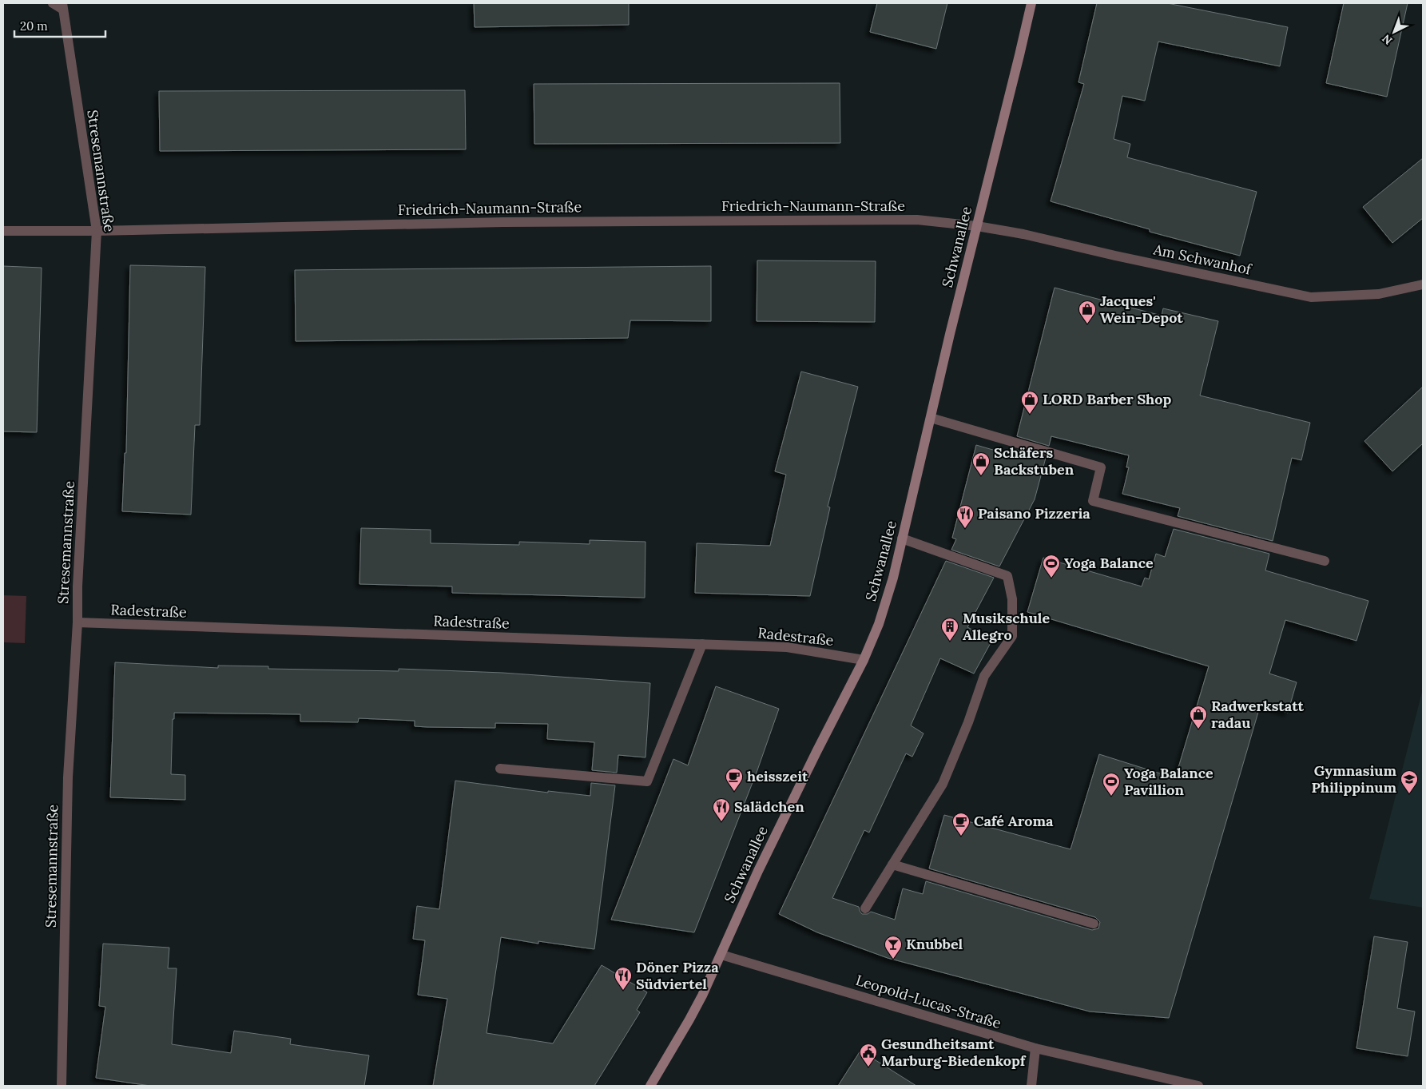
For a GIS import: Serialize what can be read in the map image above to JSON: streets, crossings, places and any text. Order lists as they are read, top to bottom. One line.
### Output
{"streets":{"main road":["Schwanallee"],"street":["Stresemannstraße","Friedrich-Naumann-Straße","Am Schwanhof","Radestraße","Leopold-Lucas-Straße"]},"crossings":[["Stresemannstraße","Friedrich-Naumann-Straße"],["Stresemannstraße","Radestraße"],["Friedrich-Naumann-Straße","Schwanallee"],["Friedrich-Naumann-Straße","Am Schwanhof"],["Schwanallee","Am Schwanhof"],["Schwanallee","Radestraße"],["Schwanallee","Leopold-Lucas-Straße"]],"places":{"shop":["Jacques' Wein-Depot","LORD Barber Shop","Schäfers Backstuben","Radwerkstatt radau"],"restaurant":["Paisano Pizzeria","Salädchen","Döner Pizza Südviertel"],"sports":["Yoga Balance","Yoga Balance Pavillion"],"building":["Musikschule Allegro"],"cafe":["heisszeit","Café Aroma"],"school or university":["Gymnasium Philippinum"],"bar":["Knubbel"],"public building":["Gesundheitsamt Marburg-Biedenkopf"]},"scale_bar":"20 m","north":"bottom left"}
